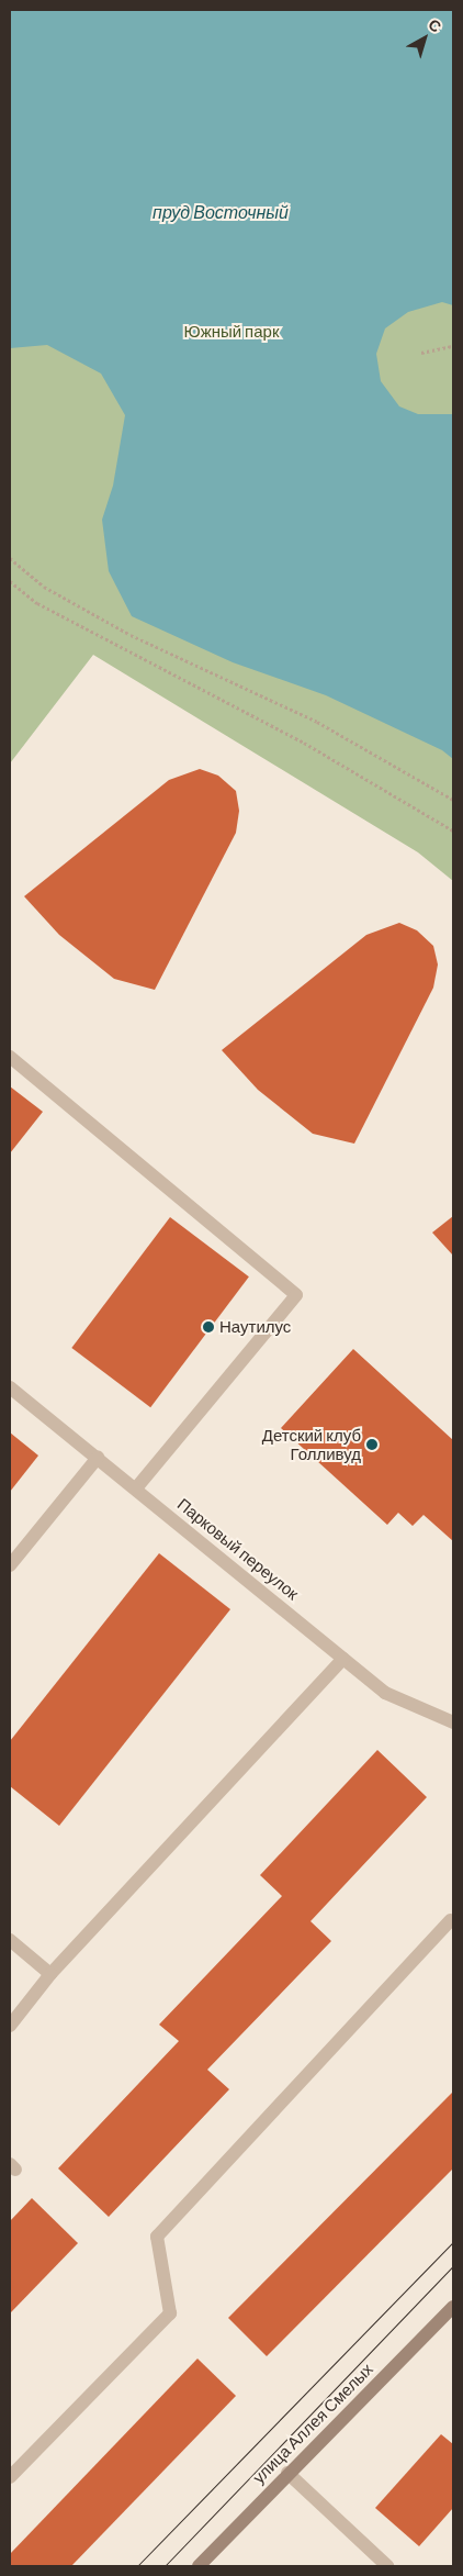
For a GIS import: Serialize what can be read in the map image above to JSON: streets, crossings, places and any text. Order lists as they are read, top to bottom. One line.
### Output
{"streets":{"main road":["улица Аллея Смелых"],"street":["Парковый переулок"]},"water":["пруд Восточный"],"parks":["Южный парк"],"places":["Наутилус","Детский клуб Голливуд"],"north":"top right"}
